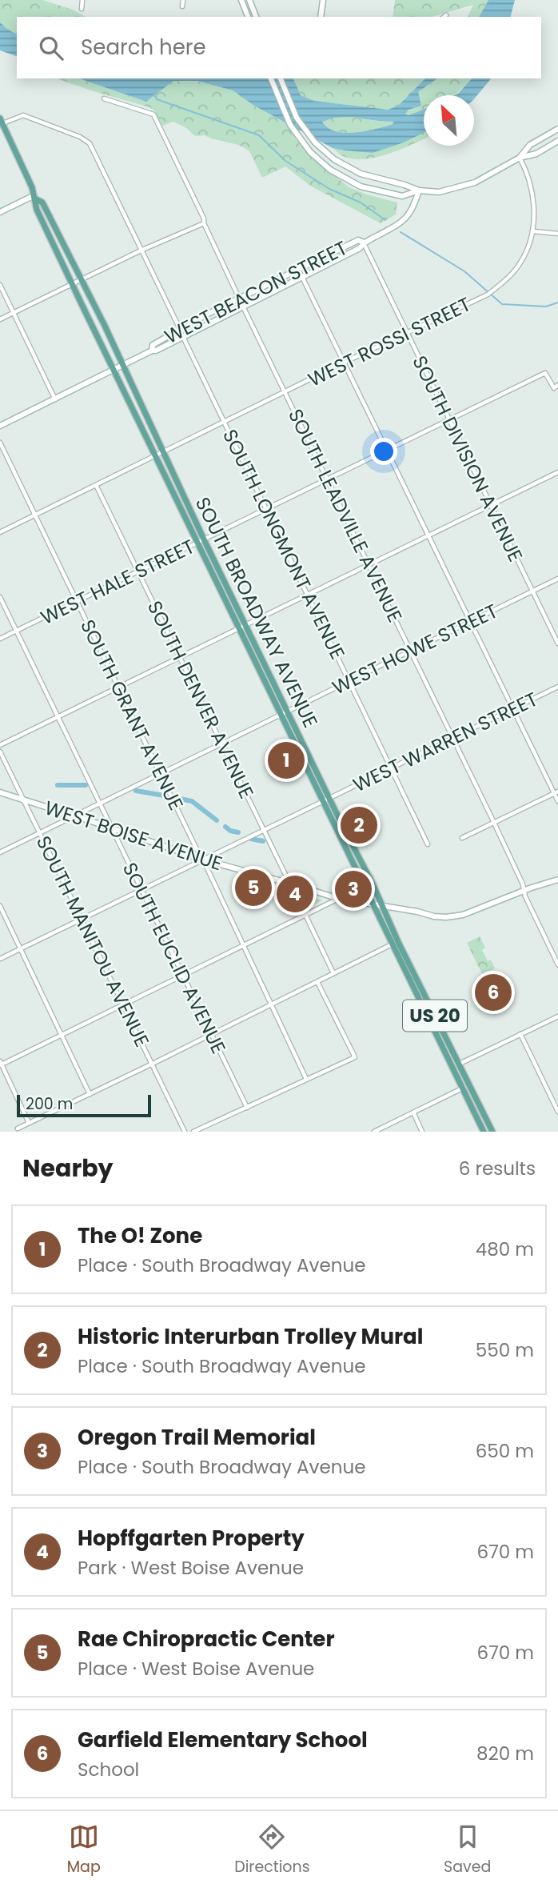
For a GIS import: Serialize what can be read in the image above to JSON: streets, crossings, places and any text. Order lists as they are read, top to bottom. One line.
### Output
{"streets":{"main road":["SOUTH BROADWAY AVENUE","US 20"],"street":["WEST BEACON STREET","WEST ROSSI STREET","SOUTH DIVISION AVENUE","SOUTH LEADVILLE AVENUE","SOUTH LONGMONT AVENUE","WEST HALE STREET","WEST HOWE STREET","SOUTH DENVER AVENUE","SOUTH GRANT AVENUE","WEST WARREN STREET","WEST BOISE AVENUE","SOUTH MANITOU AVENUE","SOUTH EUCLID AVENUE"]},"crossings":[["WEST BEACON STREET","SOUTH DIVISION AVENUE"],["WEST BEACON STREET","SOUTH LEADVILLE AVENUE"],["WEST BEACON STREET","SOUTH LONGMONT AVENUE"],["WEST BEACON STREET","SOUTH BROADWAY AVENUE"],["WEST ROSSI STREET","SOUTH DIVISION AVENUE"],["WEST ROSSI STREET","SOUTH LEADVILLE AVENUE"],["WEST ROSSI STREET","SOUTH LONGMONT AVENUE"],["WEST ROSSI STREET","SOUTH BROADWAY AVENUE"],["WEST ROSSI STREET","SOUTH DENVER AVENUE"],["WEST ROSSI STREET","SOUTH GRANT AVENUE"],["SOUTH DIVISION AVENUE","WEST HALE STREET"],["SOUTH DIVISION AVENUE","WEST HOWE STREET"],["SOUTH LEADVILLE AVENUE","WEST HALE STREET"],["SOUTH LEADVILLE AVENUE","WEST HOWE STREET"],["SOUTH LEADVILLE AVENUE","WEST WARREN STREET"],["SOUTH LEADVILLE AVENUE","WEST BOISE AVENUE"],["SOUTH LONGMONT AVENUE","WEST HALE STREET"],["SOUTH LONGMONT AVENUE","WEST HOWE STREET"],["SOUTH LONGMONT AVENUE","WEST WARREN STREET"],["WEST HALE STREET","SOUTH BROADWAY AVENUE"],["WEST HALE STREET","SOUTH DENVER AVENUE"],["WEST HALE STREET","SOUTH GRANT AVENUE"],["WEST HALE STREET","SOUTH EUCLID AVENUE"],["SOUTH BROADWAY AVENUE","WEST HOWE STREET"],["SOUTH BROADWAY AVENUE","WEST WARREN STREET"],["SOUTH BROADWAY AVENUE","WEST BOISE AVENUE"],["WEST HOWE STREET","SOUTH DENVER AVENUE"],["WEST HOWE STREET","SOUTH GRANT AVENUE"],["WEST HOWE STREET","WEST BOISE AVENUE"],["WEST HOWE STREET","SOUTH MANITOU AVENUE"],["WEST HOWE STREET","SOUTH EUCLID AVENUE"],["SOUTH DENVER AVENUE","WEST WARREN STREET"],["SOUTH DENVER AVENUE","WEST BOISE AVENUE"],["SOUTH GRANT AVENUE","WEST WARREN STREET"],["SOUTH GRANT AVENUE","WEST BOISE AVENUE"],["WEST WARREN STREET","WEST BOISE AVENUE"],["WEST WARREN STREET","SOUTH MANITOU AVENUE"],["WEST WARREN STREET","SOUTH EUCLID AVENUE"],["WEST BOISE AVENUE","SOUTH MANITOU AVENUE"],["WEST BOISE AVENUE","SOUTH EUCLID AVENUE"]],"scale_bar":"200 m","north":"top left","page":{"search":"Search here","pins":["1","2","5","3","4","6"],"scale":"200 m","heading":["Nearby","6 results"],"list":[{"mark":"1","name":"The O! Zone","note":"Place · South Broadway Avenue","value":"480 m"},{"mark":"2","name":"Historic Interurban Trolley Mural","note":"Place · South Broadway Avenue","value":"550 m"},{"mark":"3","name":"Oregon Trail Memorial","note":"Place · South Broadway Avenue","value":"650 m"},{"mark":"4","name":"Hopffgarten Property","note":"Park · West Boise Avenue","value":"670 m"},{"mark":"5","name":"Rae Chiropractic Center","note":"Place · West Boise Avenue","value":"670 m"},{"mark":"6","name":"Garfield Elementary School","note":"School","value":"820 m"}],"nav":["Map","Directions","Saved"]}}
